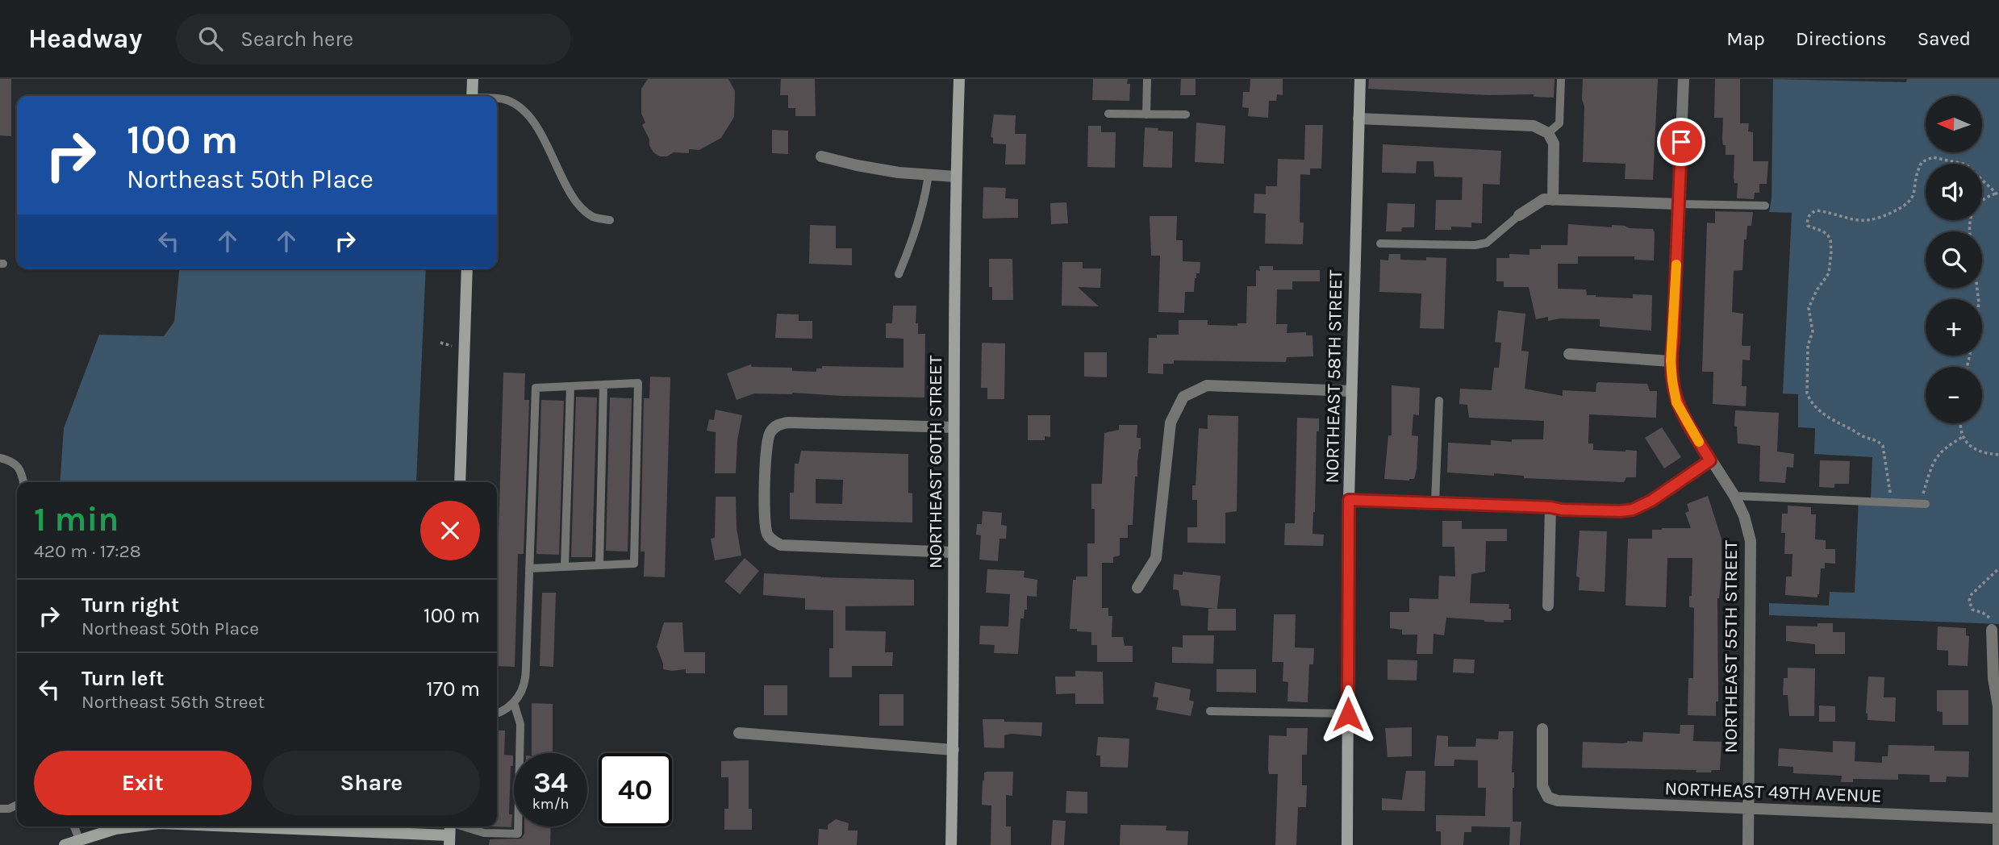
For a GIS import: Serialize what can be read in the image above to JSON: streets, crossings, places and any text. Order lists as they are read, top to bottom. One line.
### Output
{"streets":{"street":["NORTHEAST 58TH STREET","NORTHEAST 60TH STREET","NORTHEAST 55TH STREET","NORTHEAST 49TH AVENUE"]},"crossings":[["NORTHEAST 55TH STREET","NORTHEAST 49TH AVENUE"]],"north":"left","page":{"header":"Headway","search":"Search here","nav":["Map","Directions","Saved"],"map_buttons":["+","−"],"turn":["100 m","Northeast 50th Place"],"heading":["1 min","420 m · 17:28"],"list":[{"name":"Turn right","note":"Northeast 50th Place","value":"100 m"},{"name":"Turn left","note":"Northeast 56th Street","value":"170 m"}],"buttons":["Exit","Share"],"speed":"34 km/h","limit":"40"}}
